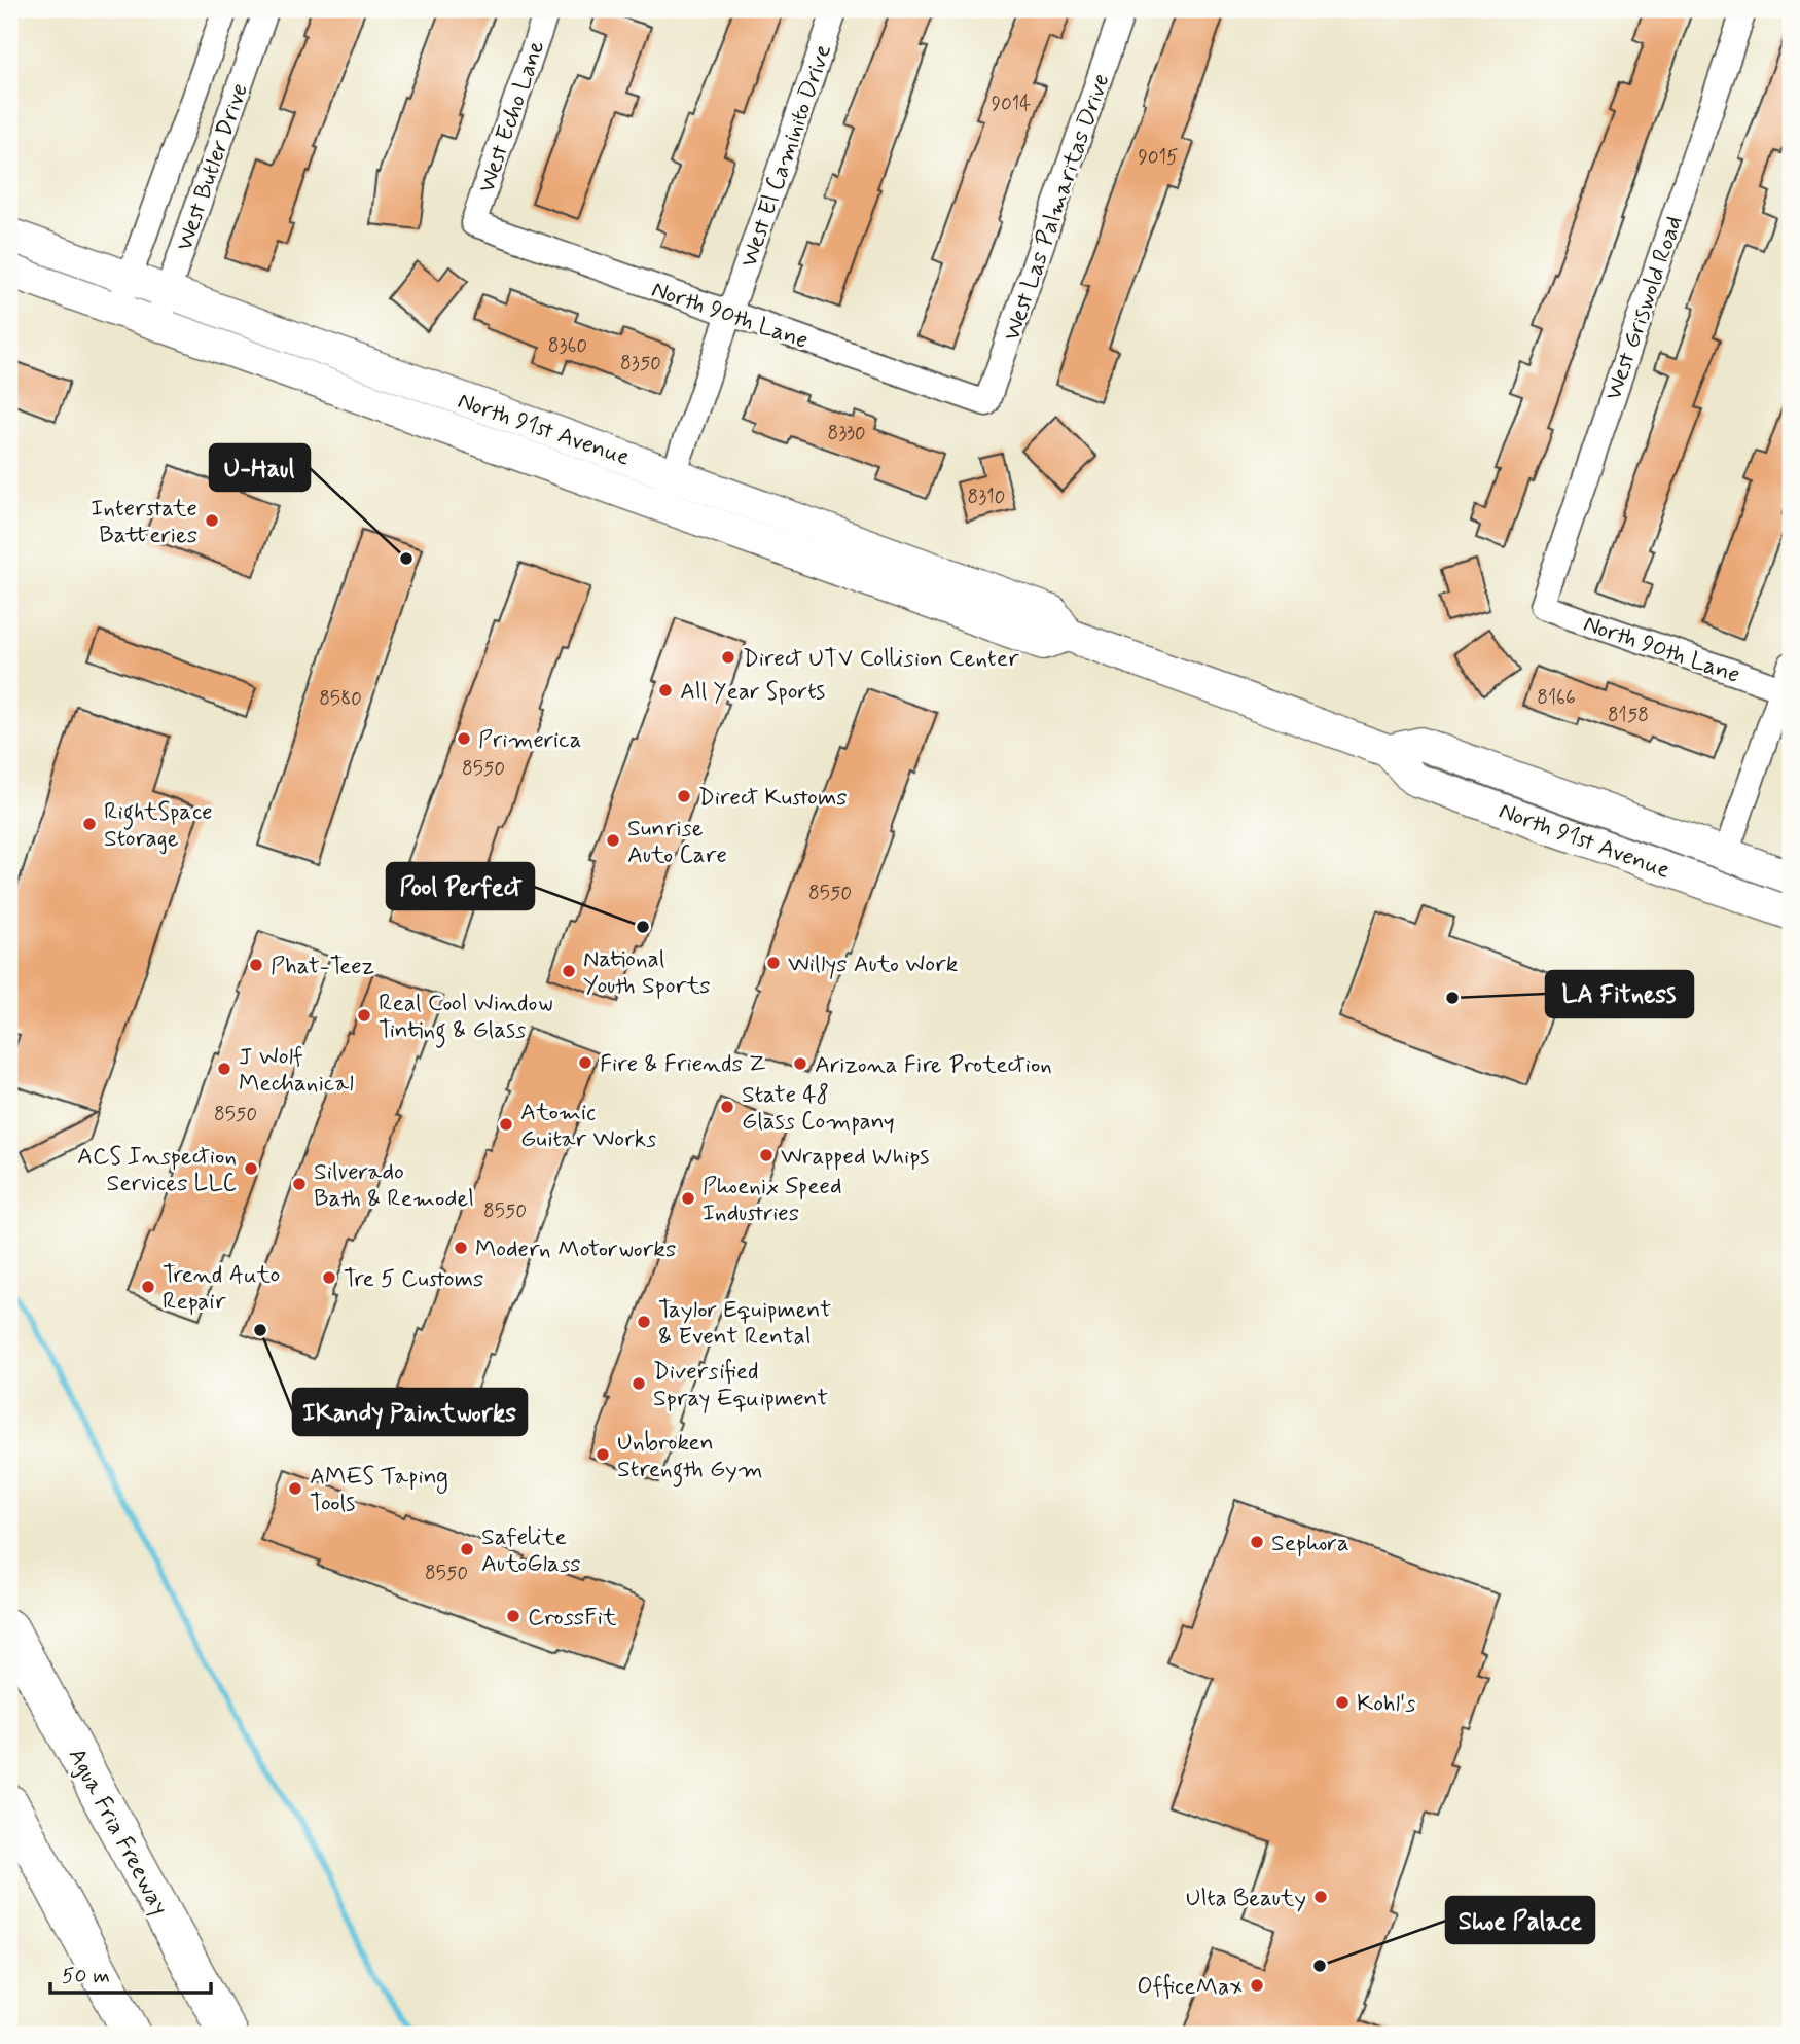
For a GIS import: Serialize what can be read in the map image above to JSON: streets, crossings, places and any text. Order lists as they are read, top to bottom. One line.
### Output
{"streets":{"highway":["Agua Fria Freeway"],"main road":["North 91st Avenue"],"street":["West Echo Lane","West El Caminito Drive","West Butler Drive","West Las Palmaritas Drive","West Griswold Road","North 90th Lane"]},"crossings":[["West Echo Lane","North 90th Lane"],["West El Caminito Drive","North 90th Lane"],["West El Caminito Drive","North 91st Avenue"],["West Butler Drive","North 91st Avenue"],["West Las Palmaritas Drive","North 90th Lane"],["West Griswold Road","North 90th Lane"]],"places":["Interstate Batteries","U-Haul","Direct UTV Collision Center","All Year Sports","Primerica","Direct Kustoms","RightSpace Storage","Sunrise Auto Care","Pool Perfect","Willys Auto Work","Phat-Teez","National Youth Sports","LA Fitness","Real Cool Window Tinting & Glass","Fire & Friends Z","Arizona Fire Protection","J Wolf Mechanical","State 48 Glass Company","Atomic Guitar Works","Wrapped Whips","ACS Inspection Services LLC","Silverado Bath & Remodel","Phoenix Speed Industries","Modern Motorworks","Tre 5 Customs","Trend Auto Repair","Taylor Equipment & Event Rental","IKandy Paintworks","Diversified Spray Equipment","Unbroken Strength Gym","AMES Taping Tools","Sephora","Safelite AutoGlass","CrossFit","Kohl's","Ulta Beauty","Shoe Palace","OfficeMax"],"house_numbers":["9014","9015","8360","8350","8330","8310","8166","8580","8158","8550","8550","8550","8550","8550"],"scale_bar":"50 m"}
